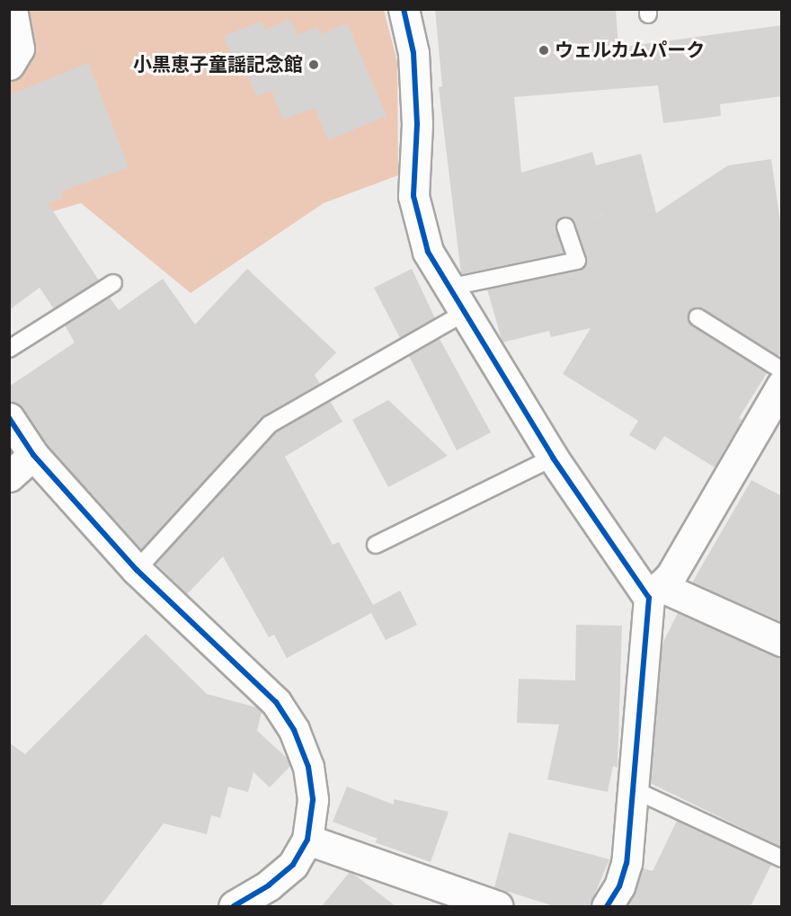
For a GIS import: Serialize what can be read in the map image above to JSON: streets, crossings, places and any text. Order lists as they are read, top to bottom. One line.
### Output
{"places":["ウェルカムパーク","小黒恵子童謡記念館"]}
